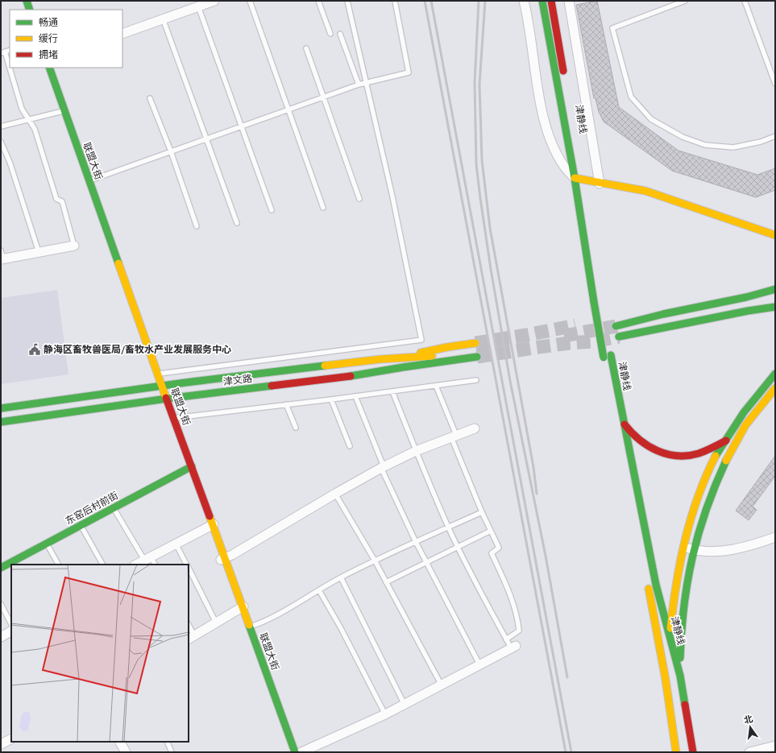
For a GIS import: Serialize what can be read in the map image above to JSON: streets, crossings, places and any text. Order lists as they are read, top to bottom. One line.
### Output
{"streets":{"main road":["津静线","联盟大街","津文路","东窑后村前街"]},"crossings":[["联盟大街","津文路"],["联盟大街","东窑后村前街"]],"places":{"public building":["静海区畜牧兽医局/畜牧水产业发展服务中心"]},"legend":["畅通","缓行","拥堵"],"north":"top"}
